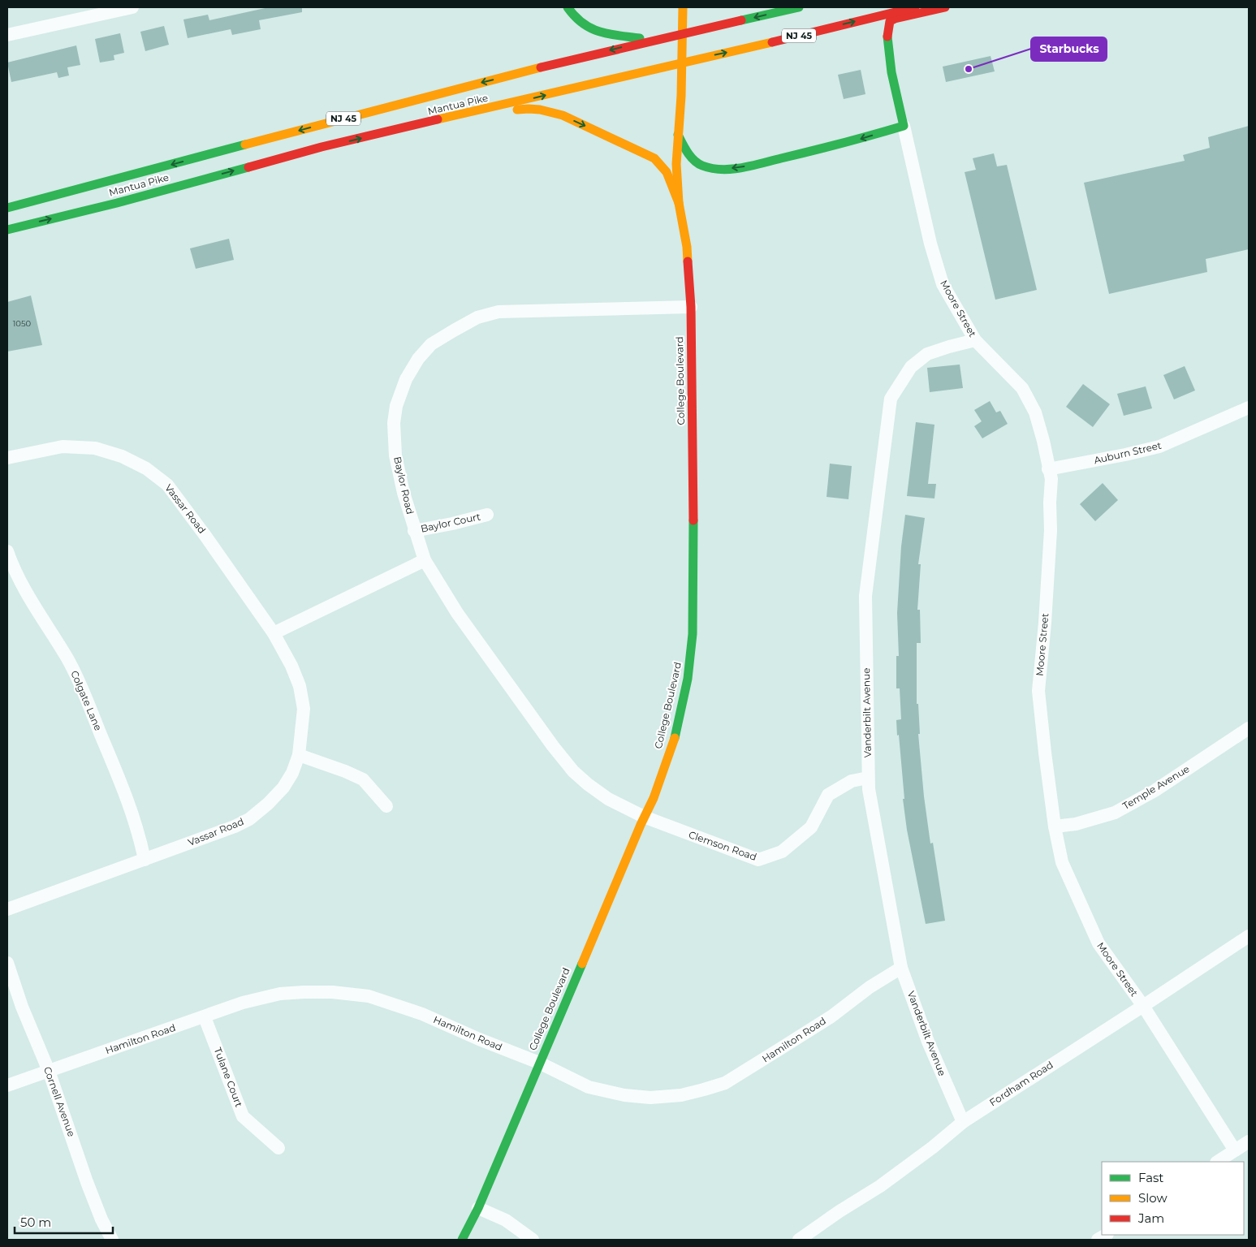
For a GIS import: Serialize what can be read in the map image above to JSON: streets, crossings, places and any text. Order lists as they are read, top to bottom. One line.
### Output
{"streets":{"main road":["NJ 45","Mantua Pike","College Boulevard"],"street":["Moore Street","Auburn Street","Baylor Road","Vassar Road","Baylor Court","Colgate Lane","Vanderbilt Avenue","Temple Avenue","Clemson Road","Hamilton Road","Tulane Court","Fordham Road","Cornell Avenue"]},"crossings":[["Mantua Pike","College Boulevard"],["Moore Street","Auburn Street"],["Moore Street","Vanderbilt Avenue"],["Moore Street","Temple Avenue"],["Moore Street","Fordham Road"],["College Boulevard","Baylor Road"],["College Boulevard","Clemson Road"],["College Boulevard","Hamilton Road"],["Baylor Road","Baylor Court"],["Baylor Road","Clemson Road"],["Vassar Road","Colgate Lane"],["Vanderbilt Avenue","Clemson Road"],["Vanderbilt Avenue","Hamilton Road"],["Vanderbilt Avenue","Fordham Road"],["Hamilton Road","Tulane Court"],["Hamilton Road","Cornell Avenue"]],"places":["Starbucks"],"house_numbers":["1050"],"legend":["Fast","Slow","Jam"],"scale_bar":"50 m"}
